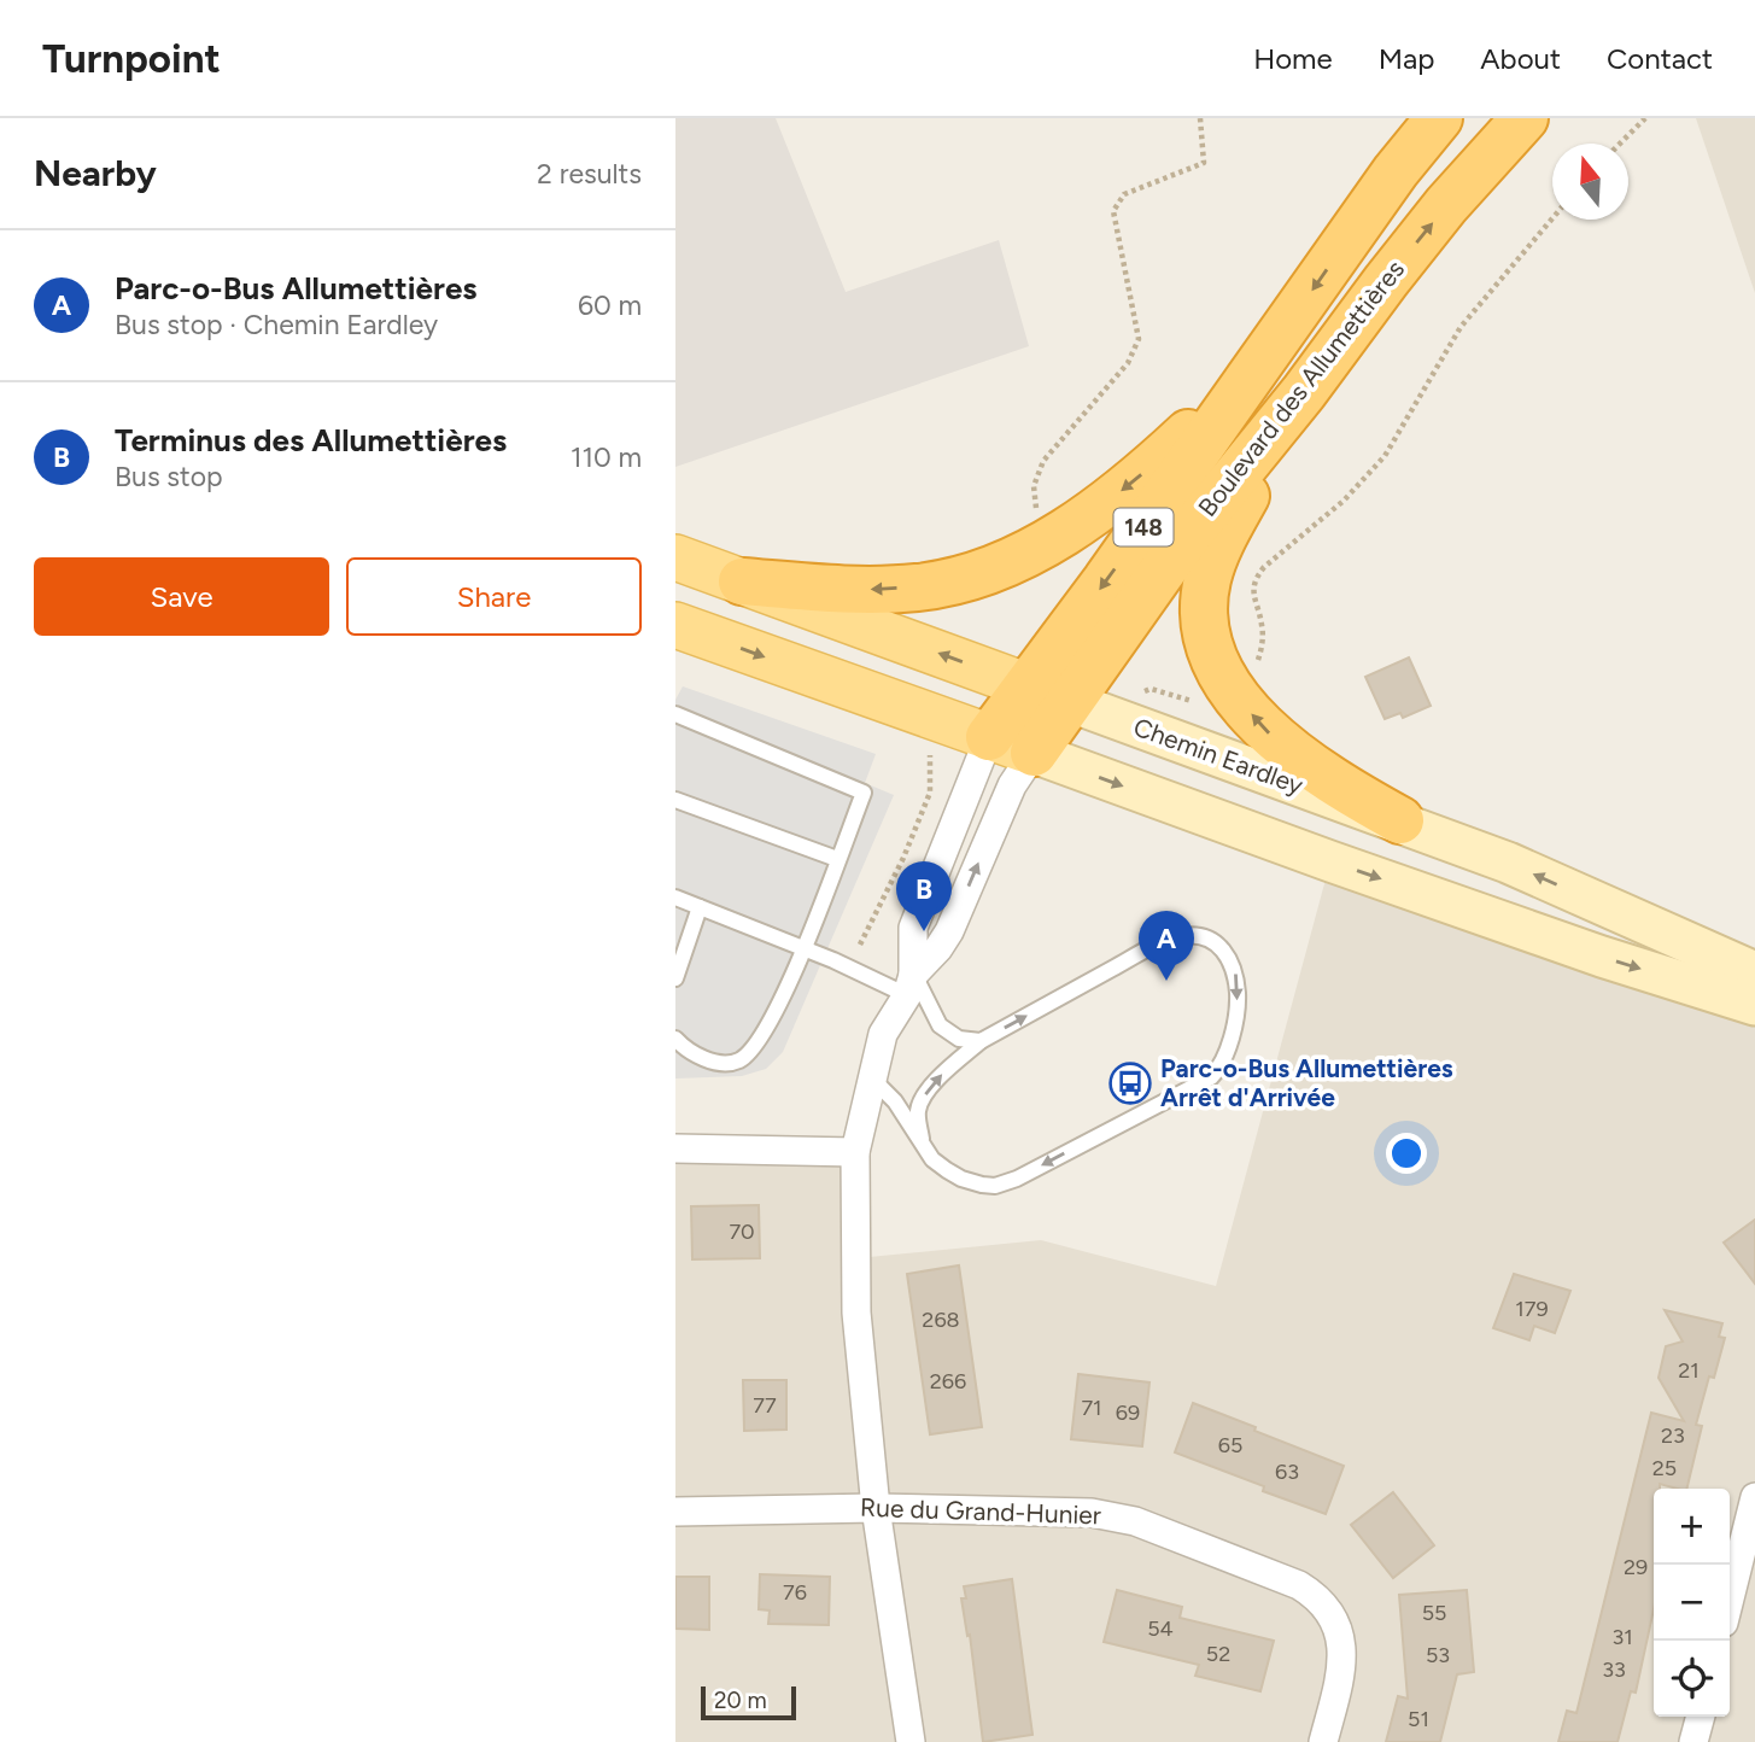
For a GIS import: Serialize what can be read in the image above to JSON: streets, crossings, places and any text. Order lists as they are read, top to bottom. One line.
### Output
{"streets":{"highway":["Boulevard des Allumettières","148"],"main road":["Chemin Eardley"],"street":["Rue du Grand-Hunier"]},"crossings":[["Boulevard des Allumettières","Chemin Eardley"]],"places":{"bus stop":["Parc-o-Bus Allumettières Arrêt d'Arrivée"]},"house_numbers":["70","179","268","21","266","77","71","69","23","65","25","63","29","76","55","54","31","52","53","33","51"],"scale_bar":"20 m","north":"top","page":{"header":"Turnpoint","nav":["Home","Map","About","Contact"],"heading":["Nearby","2 results"],"list":[{"mark":"A","name":"Parc-o-Bus Allumettières","note":"Bus stop · Chemin Eardley","value":"60 m"},{"mark":"B","name":"Terminus des Allumettières","note":"Bus stop","value":"110 m"}],"buttons":["Save","Share"],"pins":["B","A"],"map_buttons":["+","−"],"scale":"20 m"}}
